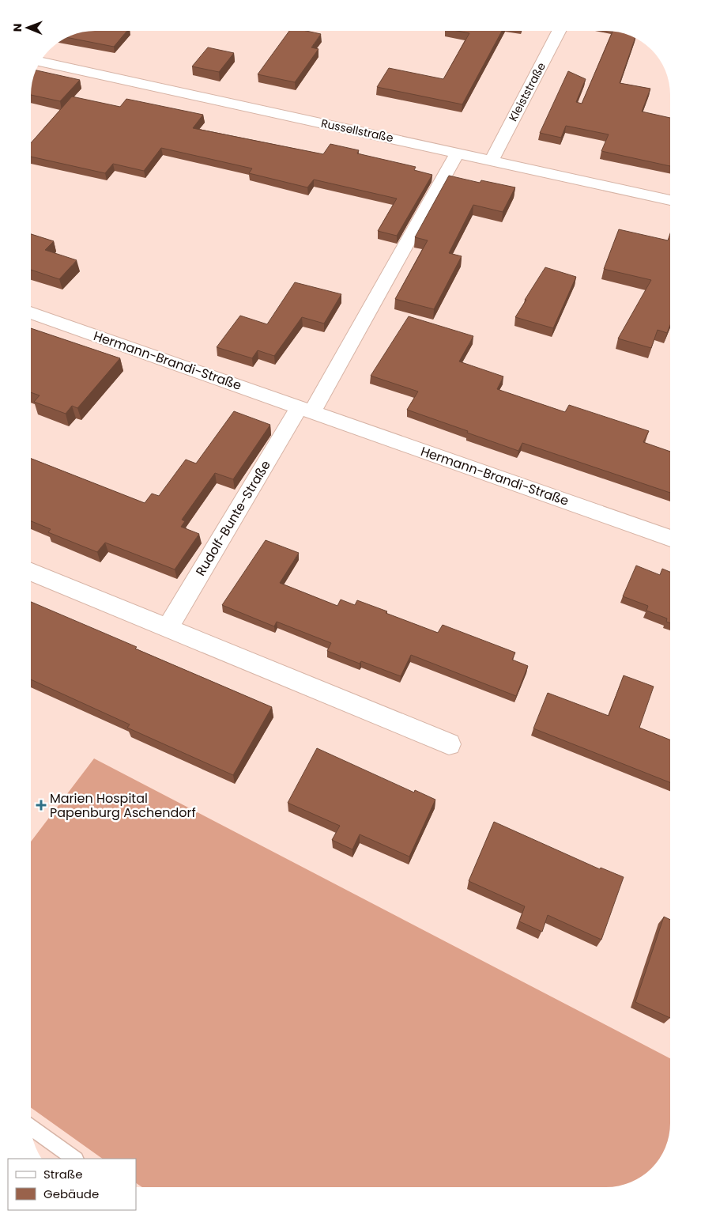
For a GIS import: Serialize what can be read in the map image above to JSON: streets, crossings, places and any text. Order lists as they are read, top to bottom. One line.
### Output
{"streets":{"street":["Kleiststraße","Russellstraße","Hermann-Brandi-Straße","Rudolf-Bunte-Straße"]},"crossings":[["Kleiststraße","Russellstraße"],["Hermann-Brandi-Straße","Rudolf-Bunte-Straße"]],"places":{"health":["Marien Hospital Papenburg Aschendorf"]},"legend":["Straße","Gebäude"],"north":"left"}
